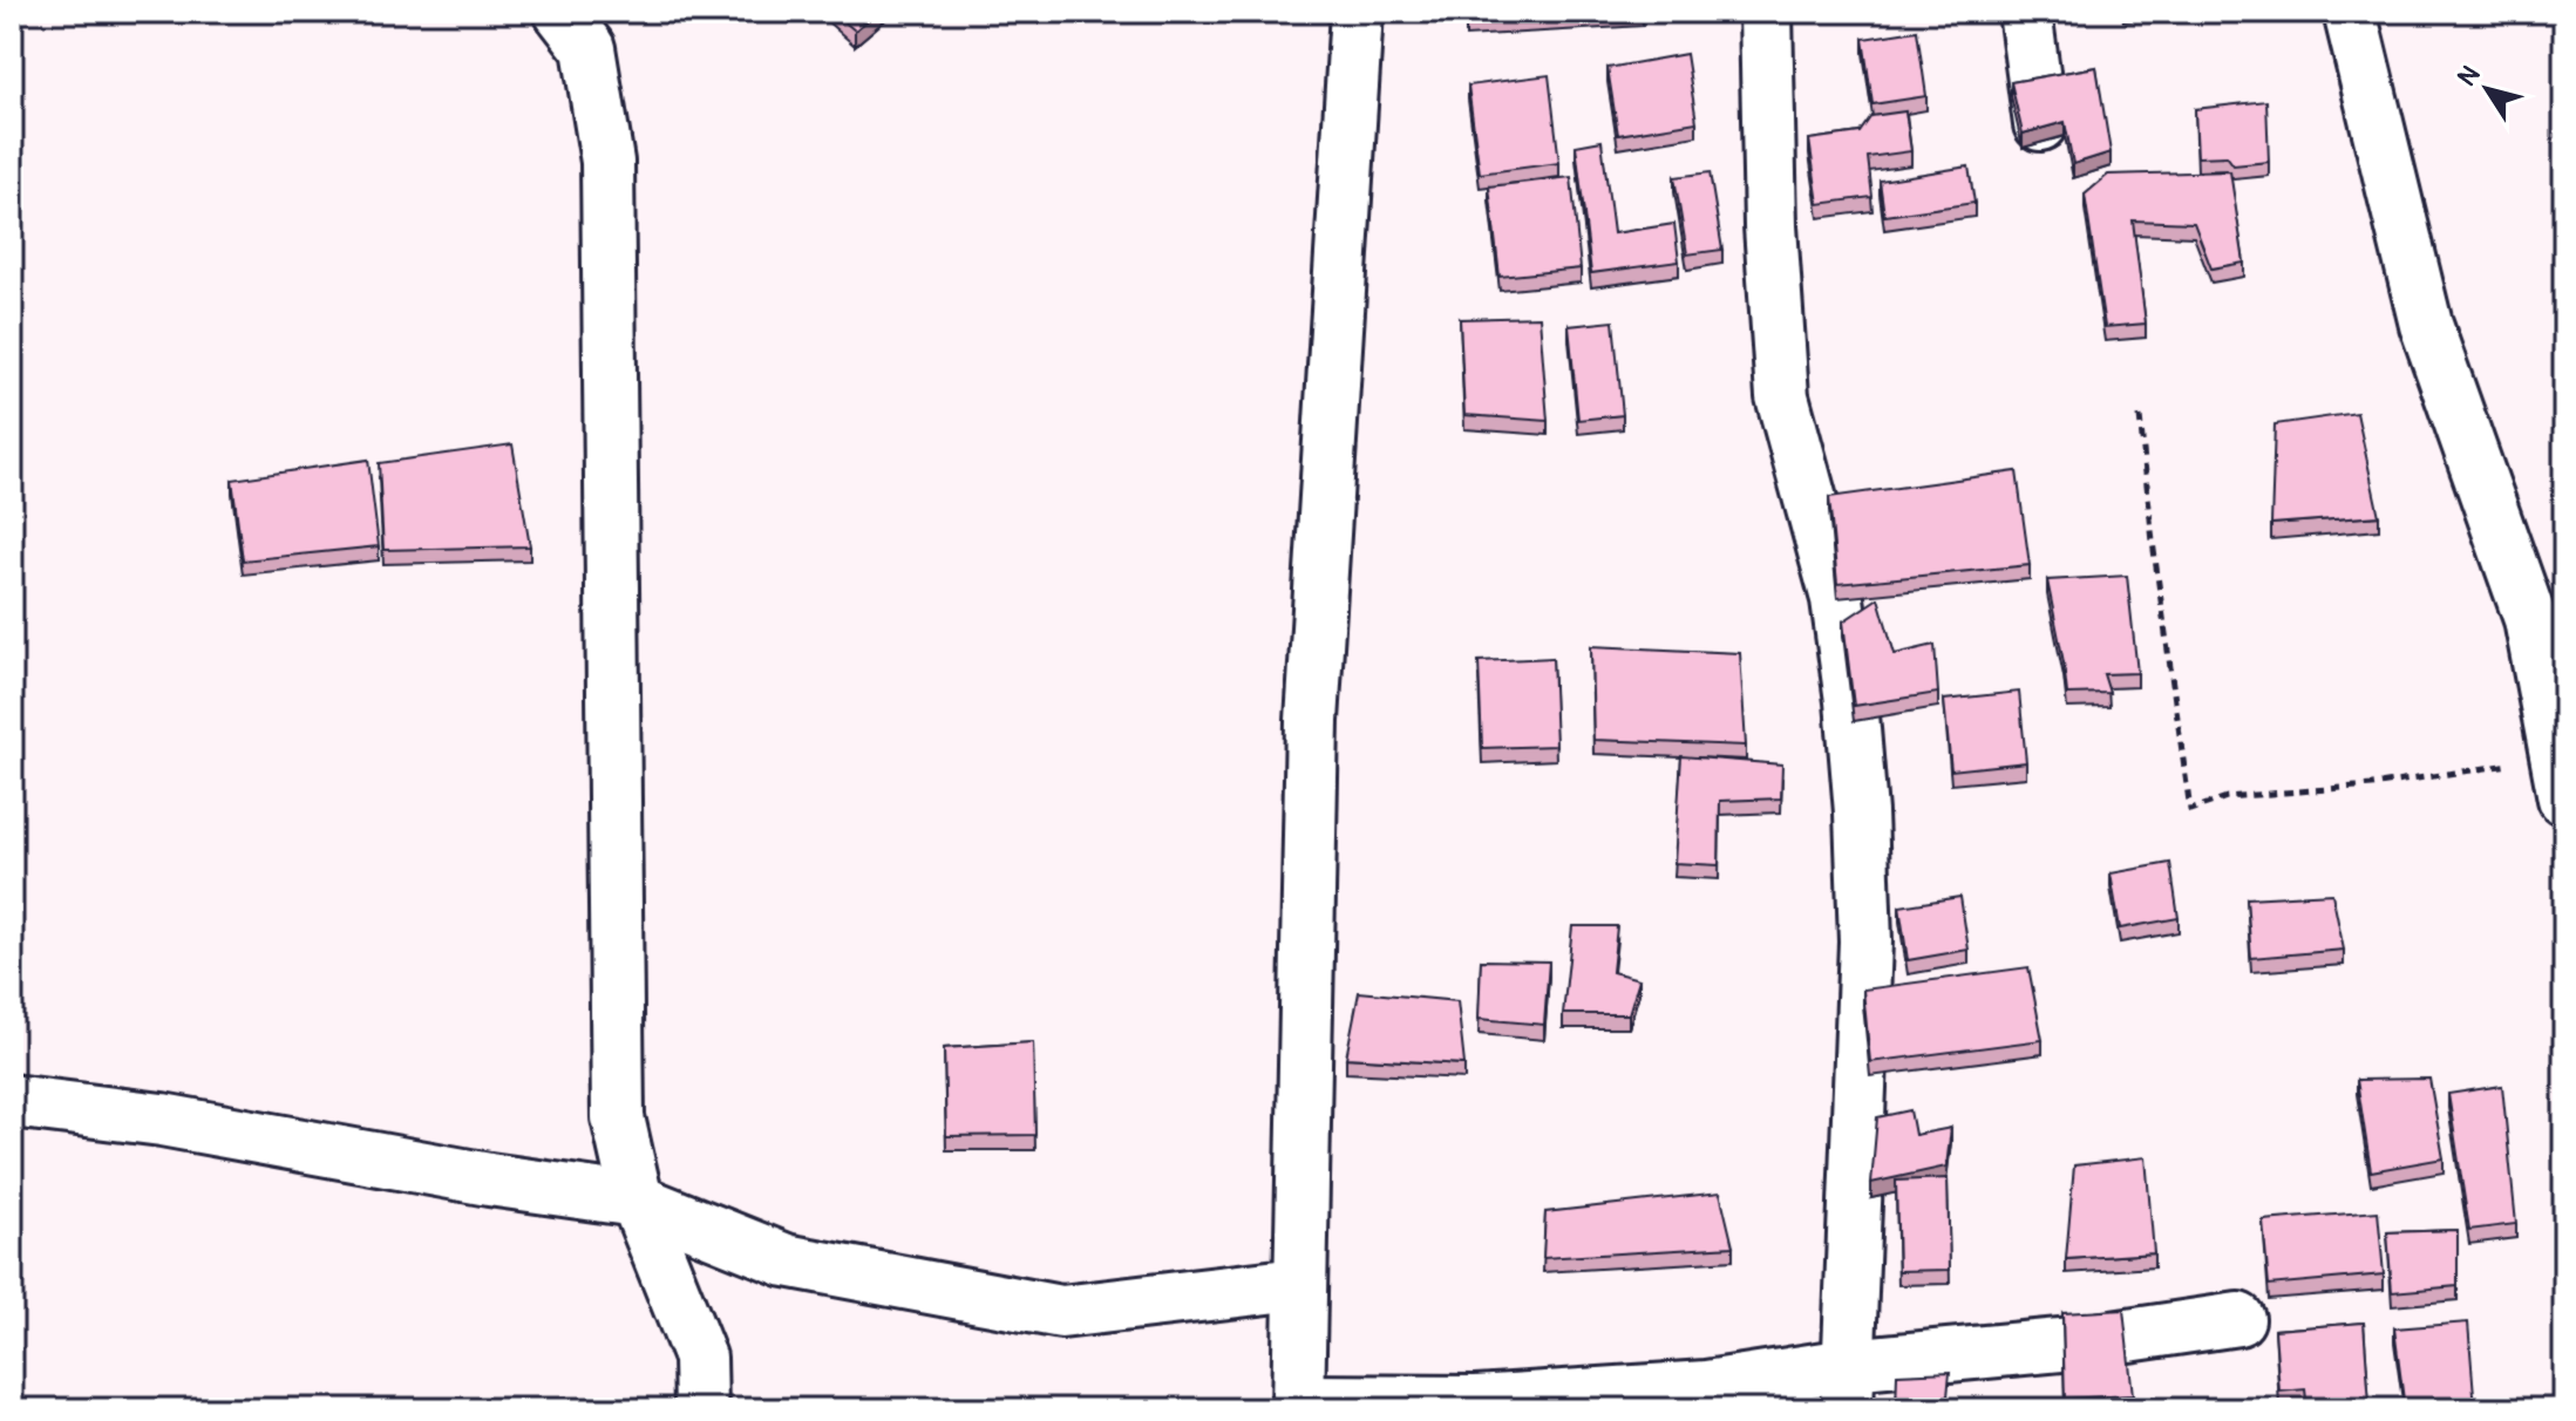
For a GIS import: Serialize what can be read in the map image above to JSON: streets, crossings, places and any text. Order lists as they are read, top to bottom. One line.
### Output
{"north":"top left"}
